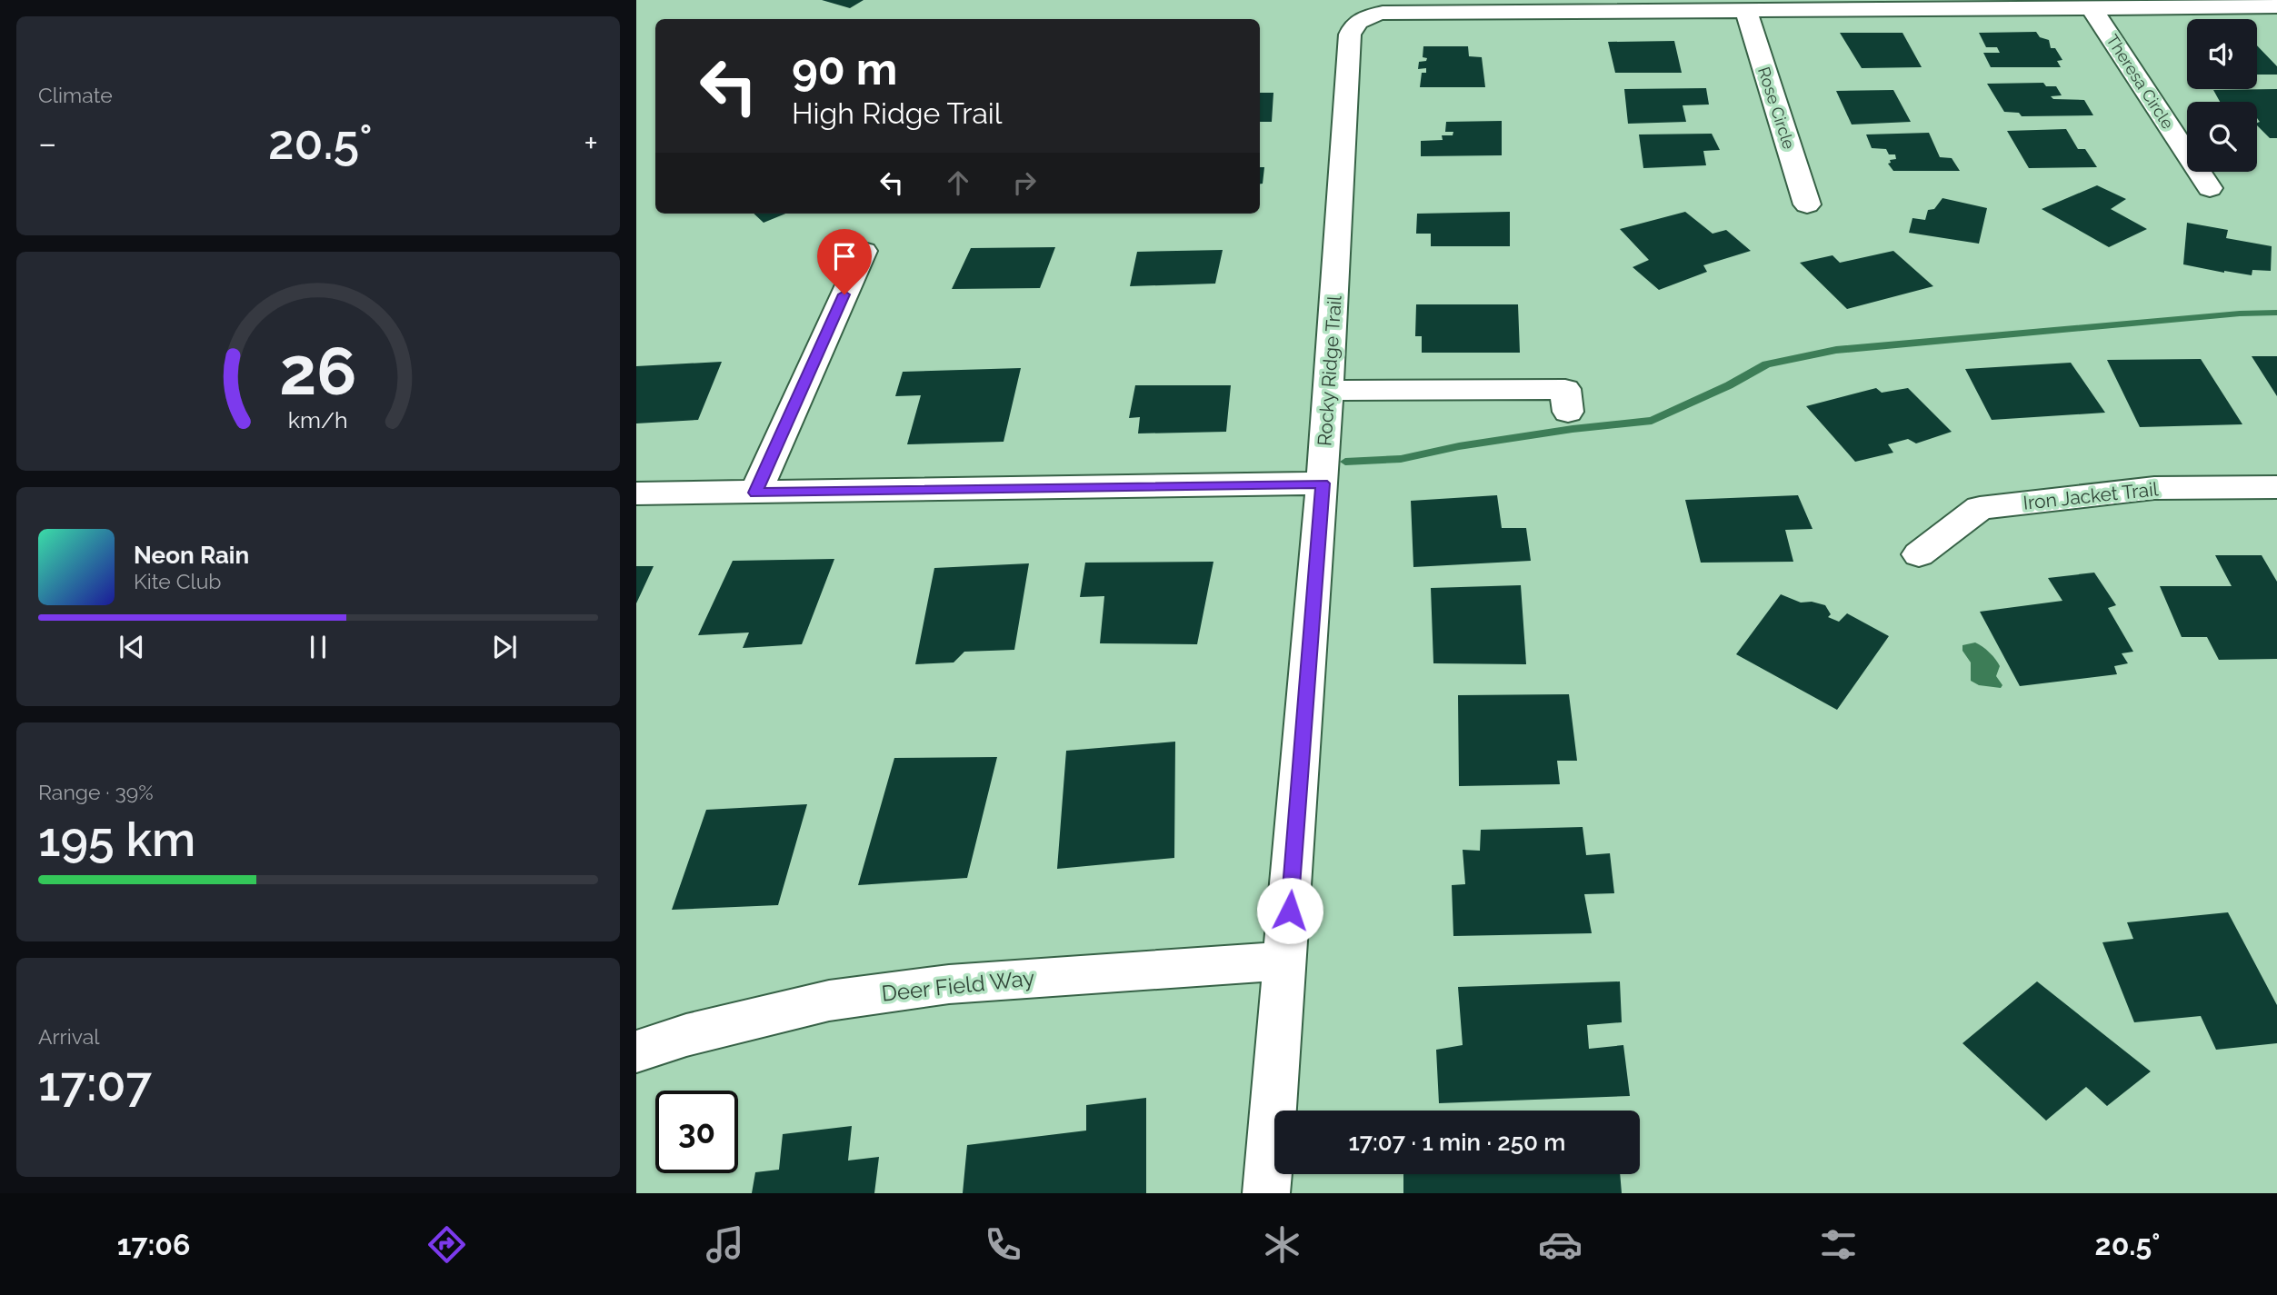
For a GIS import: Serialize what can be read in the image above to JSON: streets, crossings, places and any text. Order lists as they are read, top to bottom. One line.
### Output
{"streets":{"street":["Theresa Circle","Rose Circle","Rocky Ridge Trail","Iron Jacket Trail","Deer Field Way"]},"crossings":[["Rose Circle","Rocky Ridge Trail"],["Rocky Ridge Trail","Deer Field Way"]],"page":{"tile":["Climate",["Range · 39%","195 km"],["Arrival","17:07"]],"turn":["90 m","High Ridge Trail"],"heat":["−","20.5°","+"],"song":["Neon Rain","Kite Club"],"limit":"30","trip":"17:07 · 1 min · 250 m","tabs":["17:06","20.5°"],"gauge":["26","km/h"]}}
